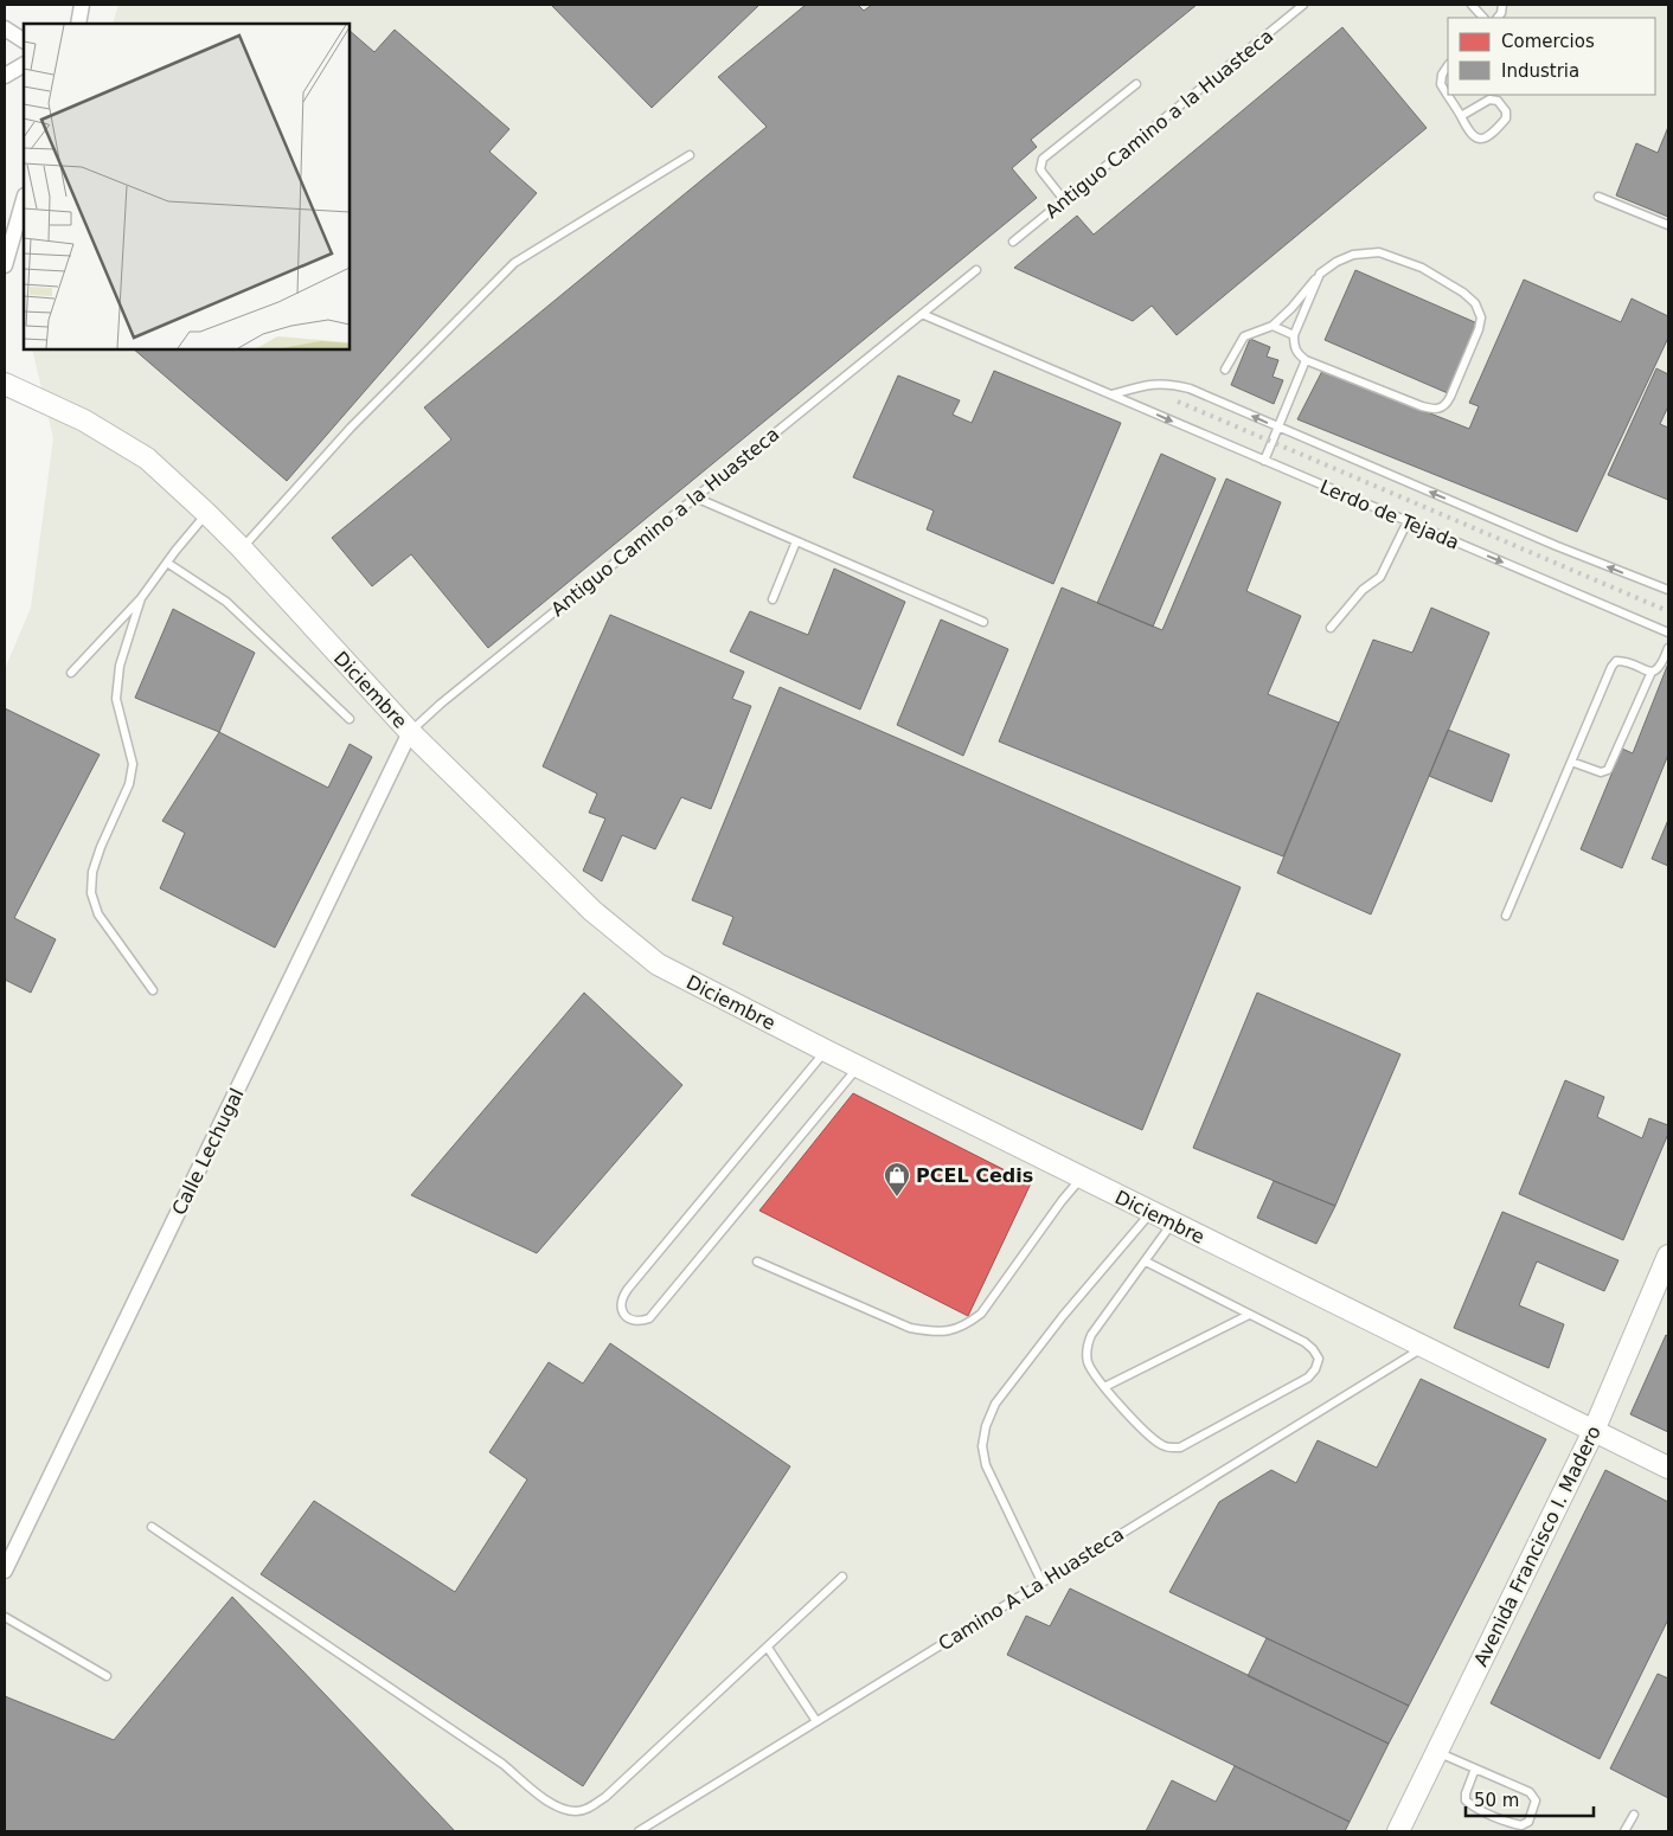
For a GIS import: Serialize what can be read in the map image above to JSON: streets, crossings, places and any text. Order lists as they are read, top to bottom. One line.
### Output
{"streets":{"street":["Diciembre","Calle Lechugal","Avenida Francisco I. Madero"],"lane":["Antiguo Camino a la Huasteca","Lerdo de Tejada","Camino A La Huasteca"]},"crossings":[["Antiguo Camino a la Huasteca","Lerdo de Tejada"],["Antiguo Camino a la Huasteca","Diciembre"],["Antiguo Camino a la Huasteca","Calle Lechugal"],["Diciembre","Calle Lechugal"],["Diciembre","Avenida Francisco I. Madero"],["Diciembre","Camino A La Huasteca"]],"places":{"shop":["PCEL Cedis"]},"legend":["Comercios","Industria"],"scale_bar":"50 m"}
